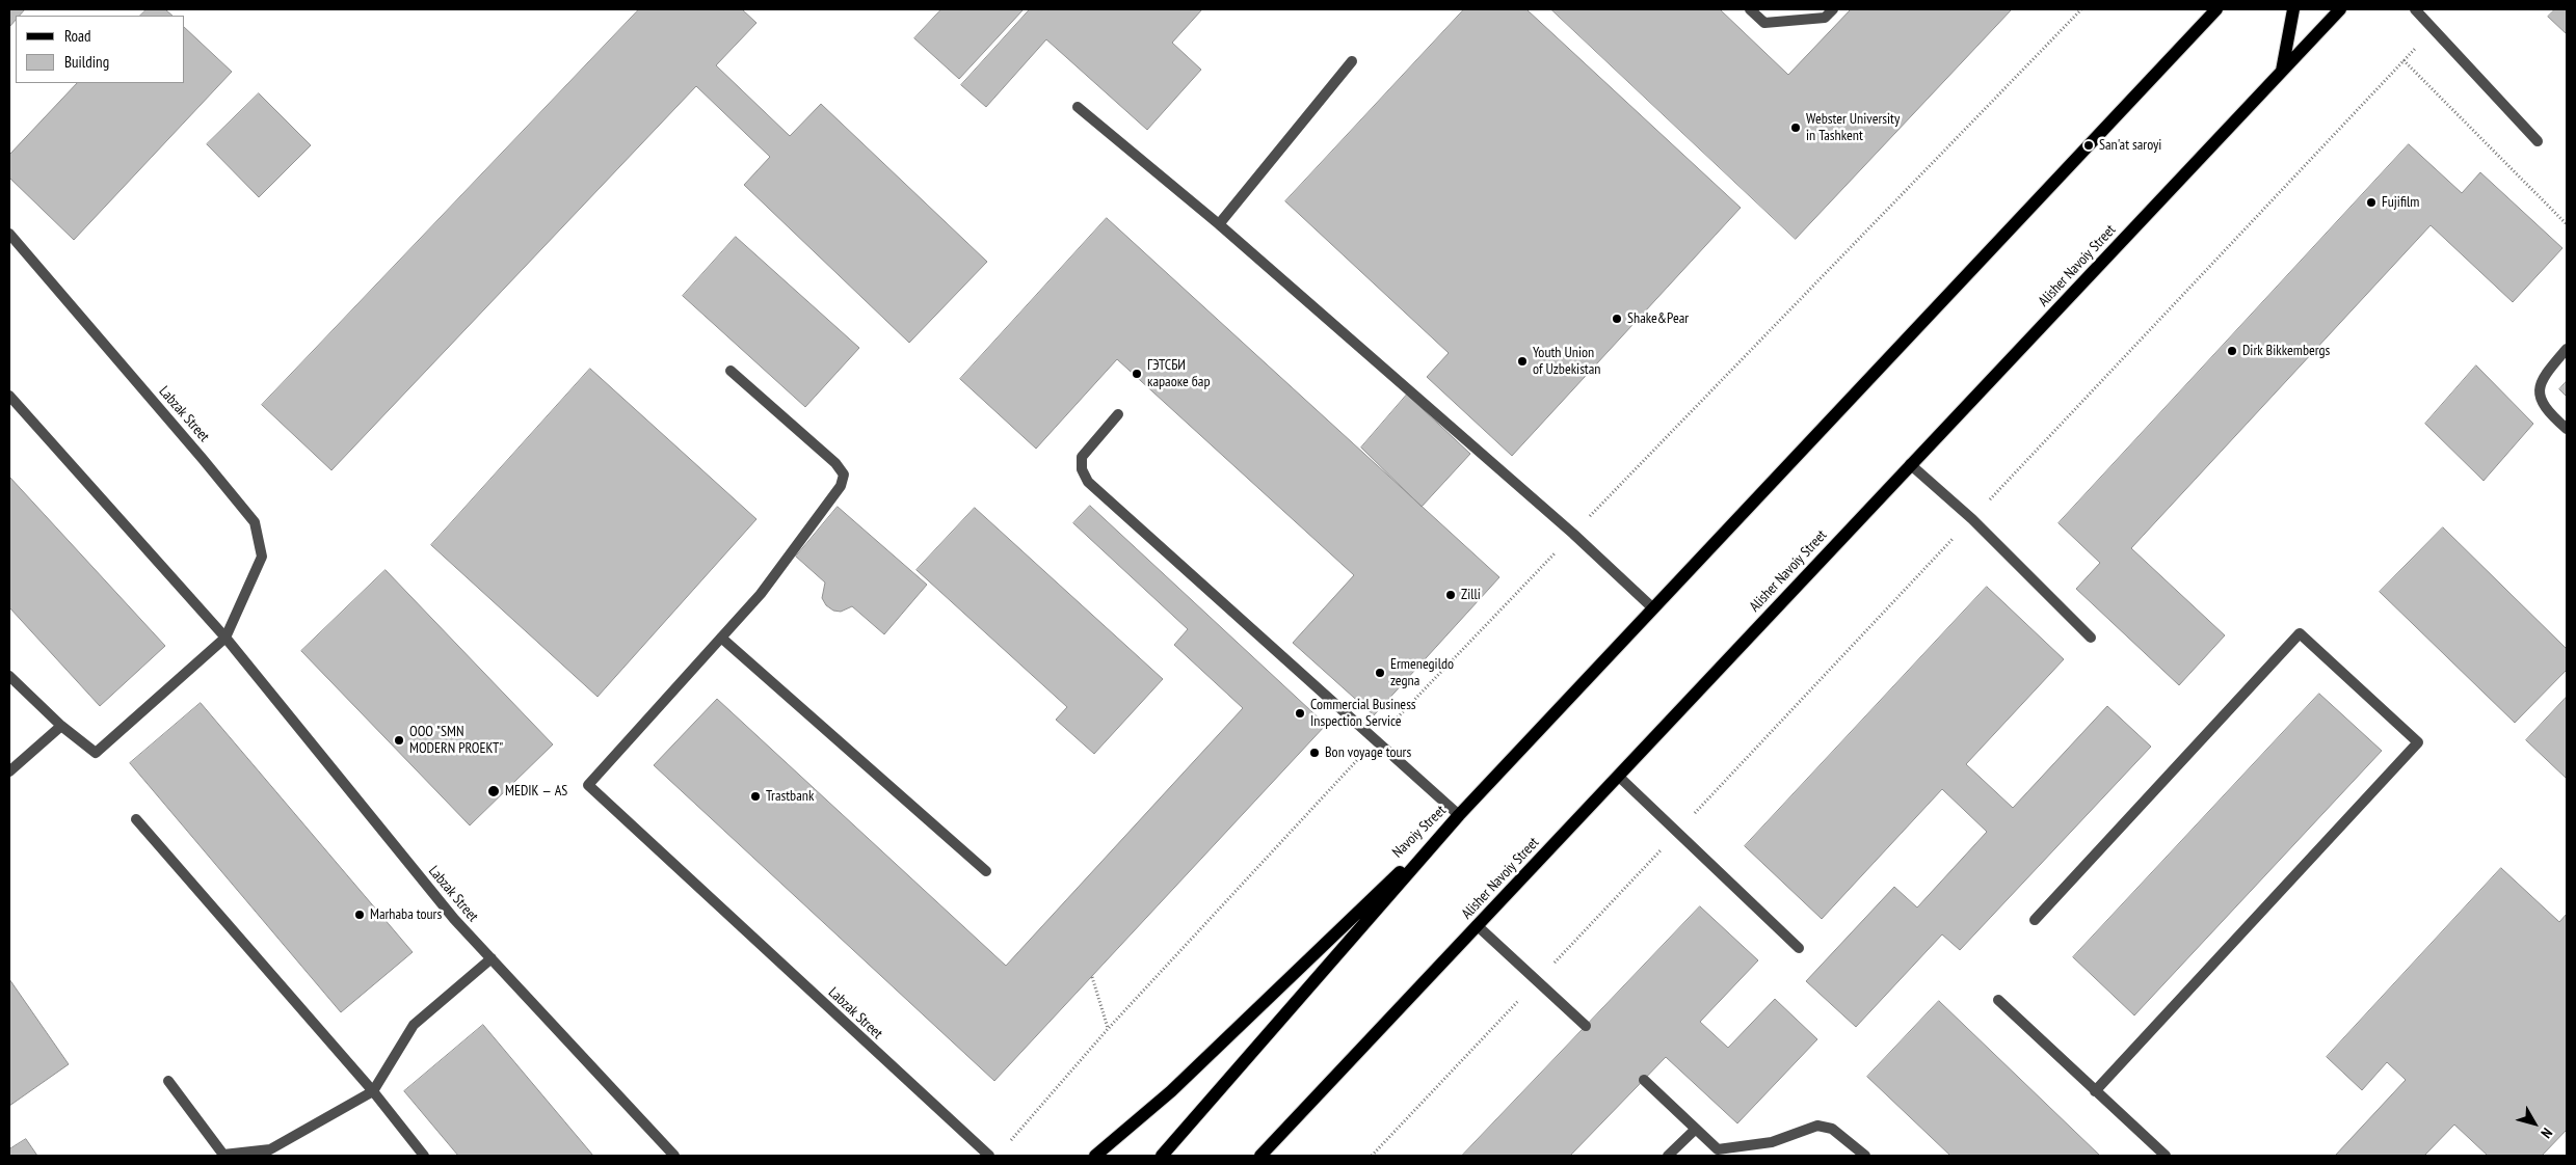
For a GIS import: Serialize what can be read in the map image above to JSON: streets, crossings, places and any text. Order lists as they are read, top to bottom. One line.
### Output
{"streets":{"main road":["Alisher Navoiy Street","Navoiy Street"],"lane":["Labzak Street"]},"places":["Webster University in Tashkent","San'at saroyi","Fujifilm","Shake&Pear","Dirk Bikkembergs","Youth Union of Uzbekistan","ГЭТСБИ караоке бар","Zilli","Ermenegildo zegna","Commercial Business Inspection Service","OOO \"SMN MODERN PROEKT\"","Bon voyage tours","MEDIK — AS","Trastbank","Marhaba tours"],"legend":["Road","Building"],"north":"bottom right"}
